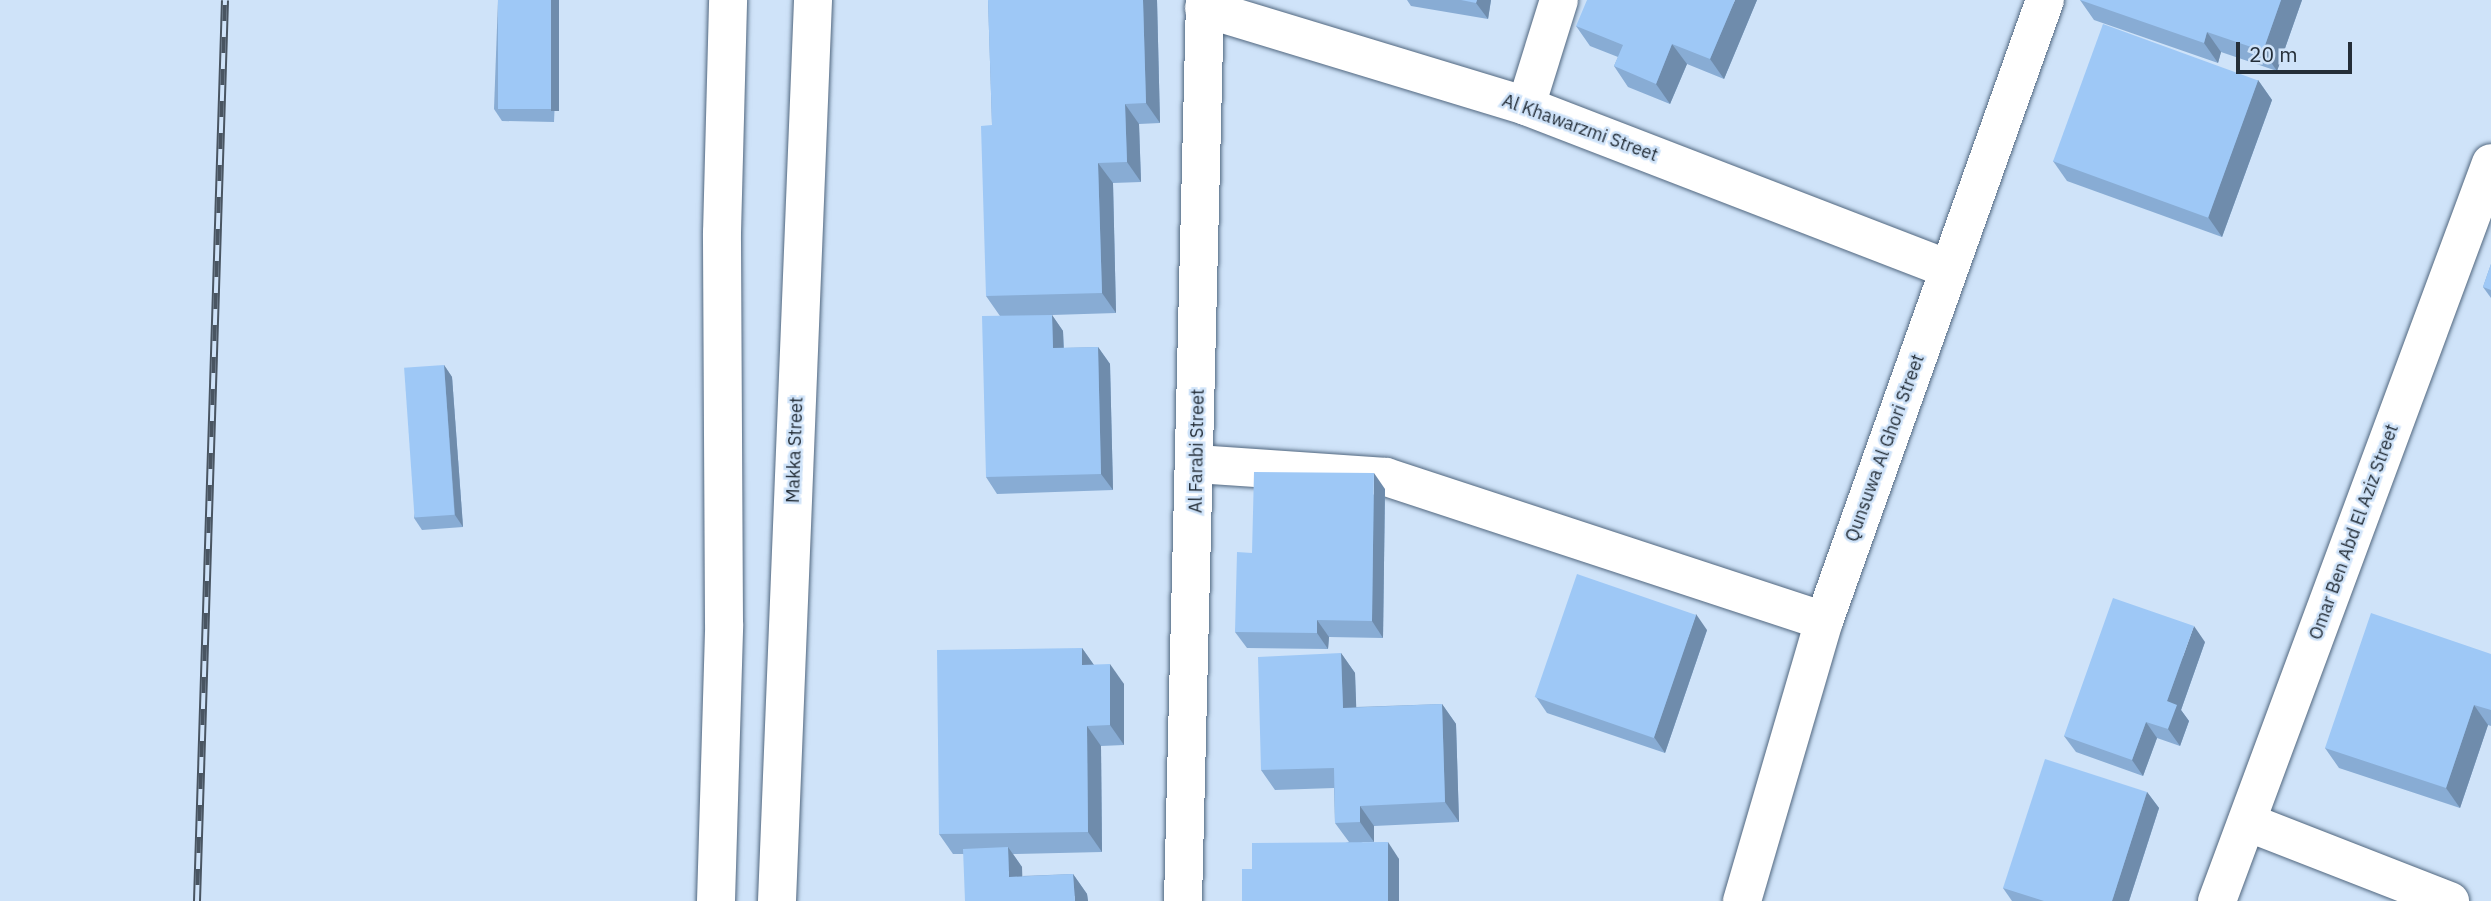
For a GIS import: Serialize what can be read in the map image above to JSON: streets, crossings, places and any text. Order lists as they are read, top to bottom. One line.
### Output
{"streets":{"street":["Al Khawarzmi Street","Qunsuwa Al Ghori Street","Makka Street","Al Farabi Street","Omar Ben Abd El Aziz Street"]},"crossings":[["Al Khawarzmi Street","Qunsuwa Al Ghori Street"],["Al Khawarzmi Street","Al Farabi Street"]],"scale_bar":"20 m"}
